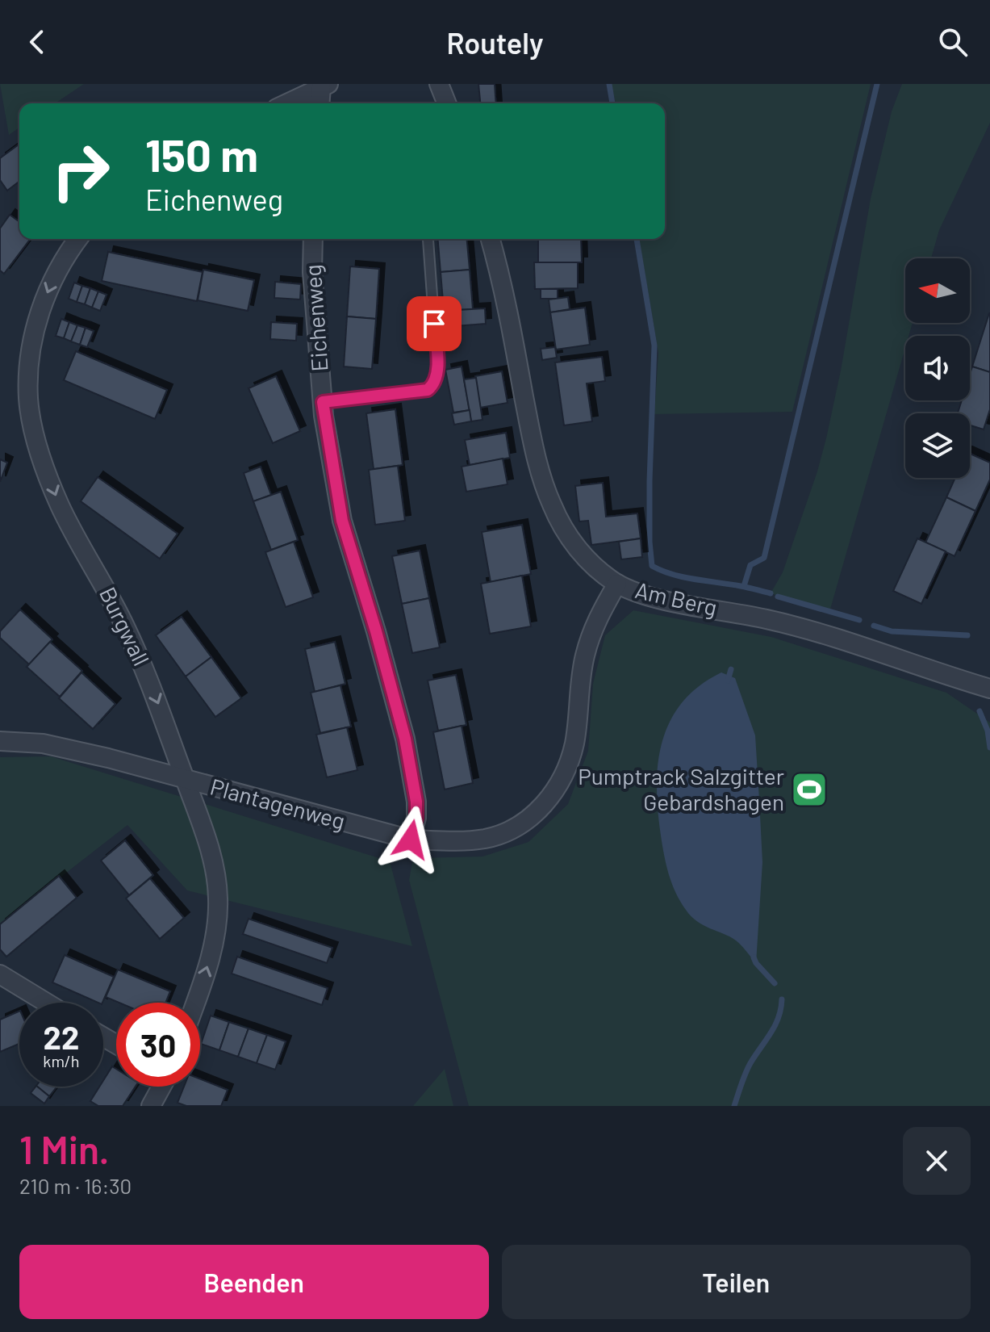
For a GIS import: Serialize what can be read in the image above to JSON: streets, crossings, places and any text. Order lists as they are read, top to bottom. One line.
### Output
{"streets":{"street":["Eichenweg","Am Berg","Burgwall","Plantagenweg"]},"crossings":[["Eichenweg","Plantagenweg"],["Am Berg","Plantagenweg"],["Burgwall","Plantagenweg"]],"places":{"sports":["Pumptrack Salzgitter Gebardshagen"]},"north":"left","page":{"header":"Routely","turn":["150 m","Eichenweg"],"speed":"22 km/h","limit":"30","heading":["1 Min.","210 m · 16:30"],"buttons":["Beenden","Teilen"]}}
